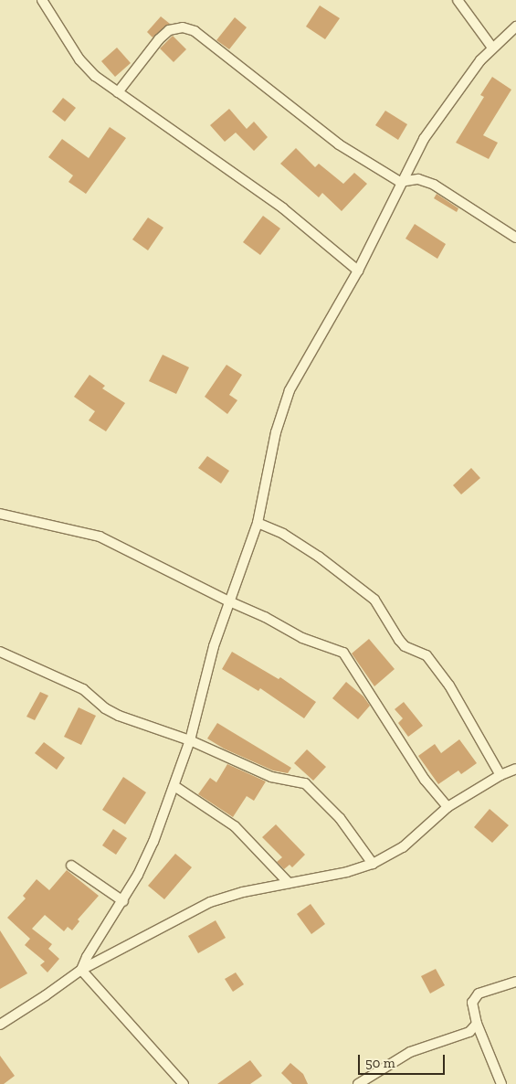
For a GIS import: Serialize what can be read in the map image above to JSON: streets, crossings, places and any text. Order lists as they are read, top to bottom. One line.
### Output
{"scale_bar":"50 m"}
